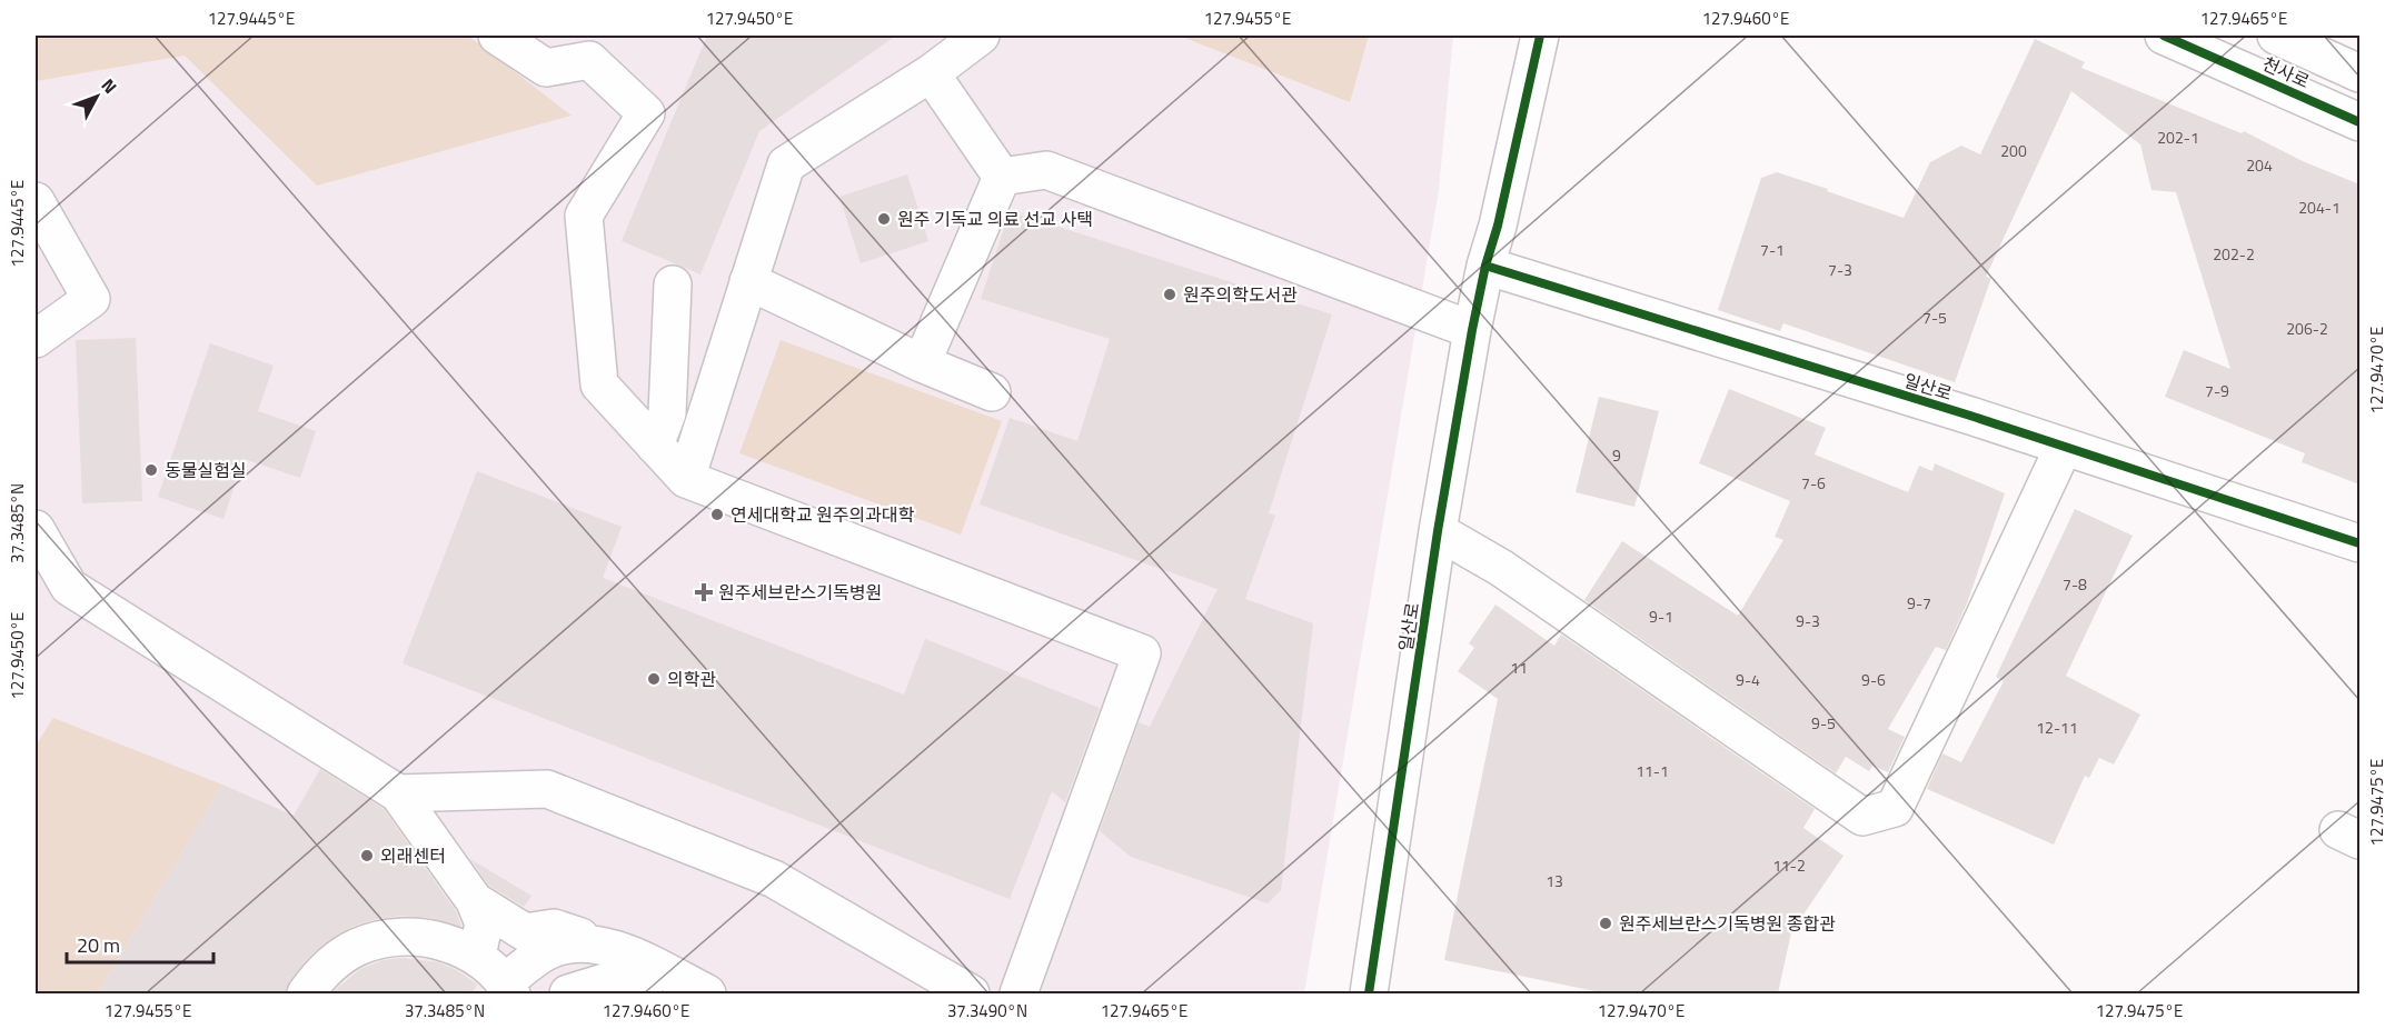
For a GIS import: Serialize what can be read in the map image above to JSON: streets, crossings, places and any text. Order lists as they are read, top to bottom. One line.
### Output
{"streets":{"street":["천사로","일산로"]},"places":{"other":["원주 기독교 의료 선교 사택","원주의학도서관","동물실험실","연세대학교 원주의과대학","의학관","외래센터","원주세브란스기독병원 종합관"],"health":["원주세브란스기독병원"]},"house_numbers":["202-1","200","204","204-1","7-1","202-2","7-3","7-5","206-2","7-9","9","7-6","7-8","9-7","9-1","9-3","11","9-4","9-6","9-5","12-11","11-1","11-2","13"],"scale_bar":"20 m","north":"top right","coordinates":["127.9445°E","127.9450°E","127.9455°E","127.9460°E","127.9465°E","127.9470°E","37.3485°N","127.9475°E","37.3490°N"]}
